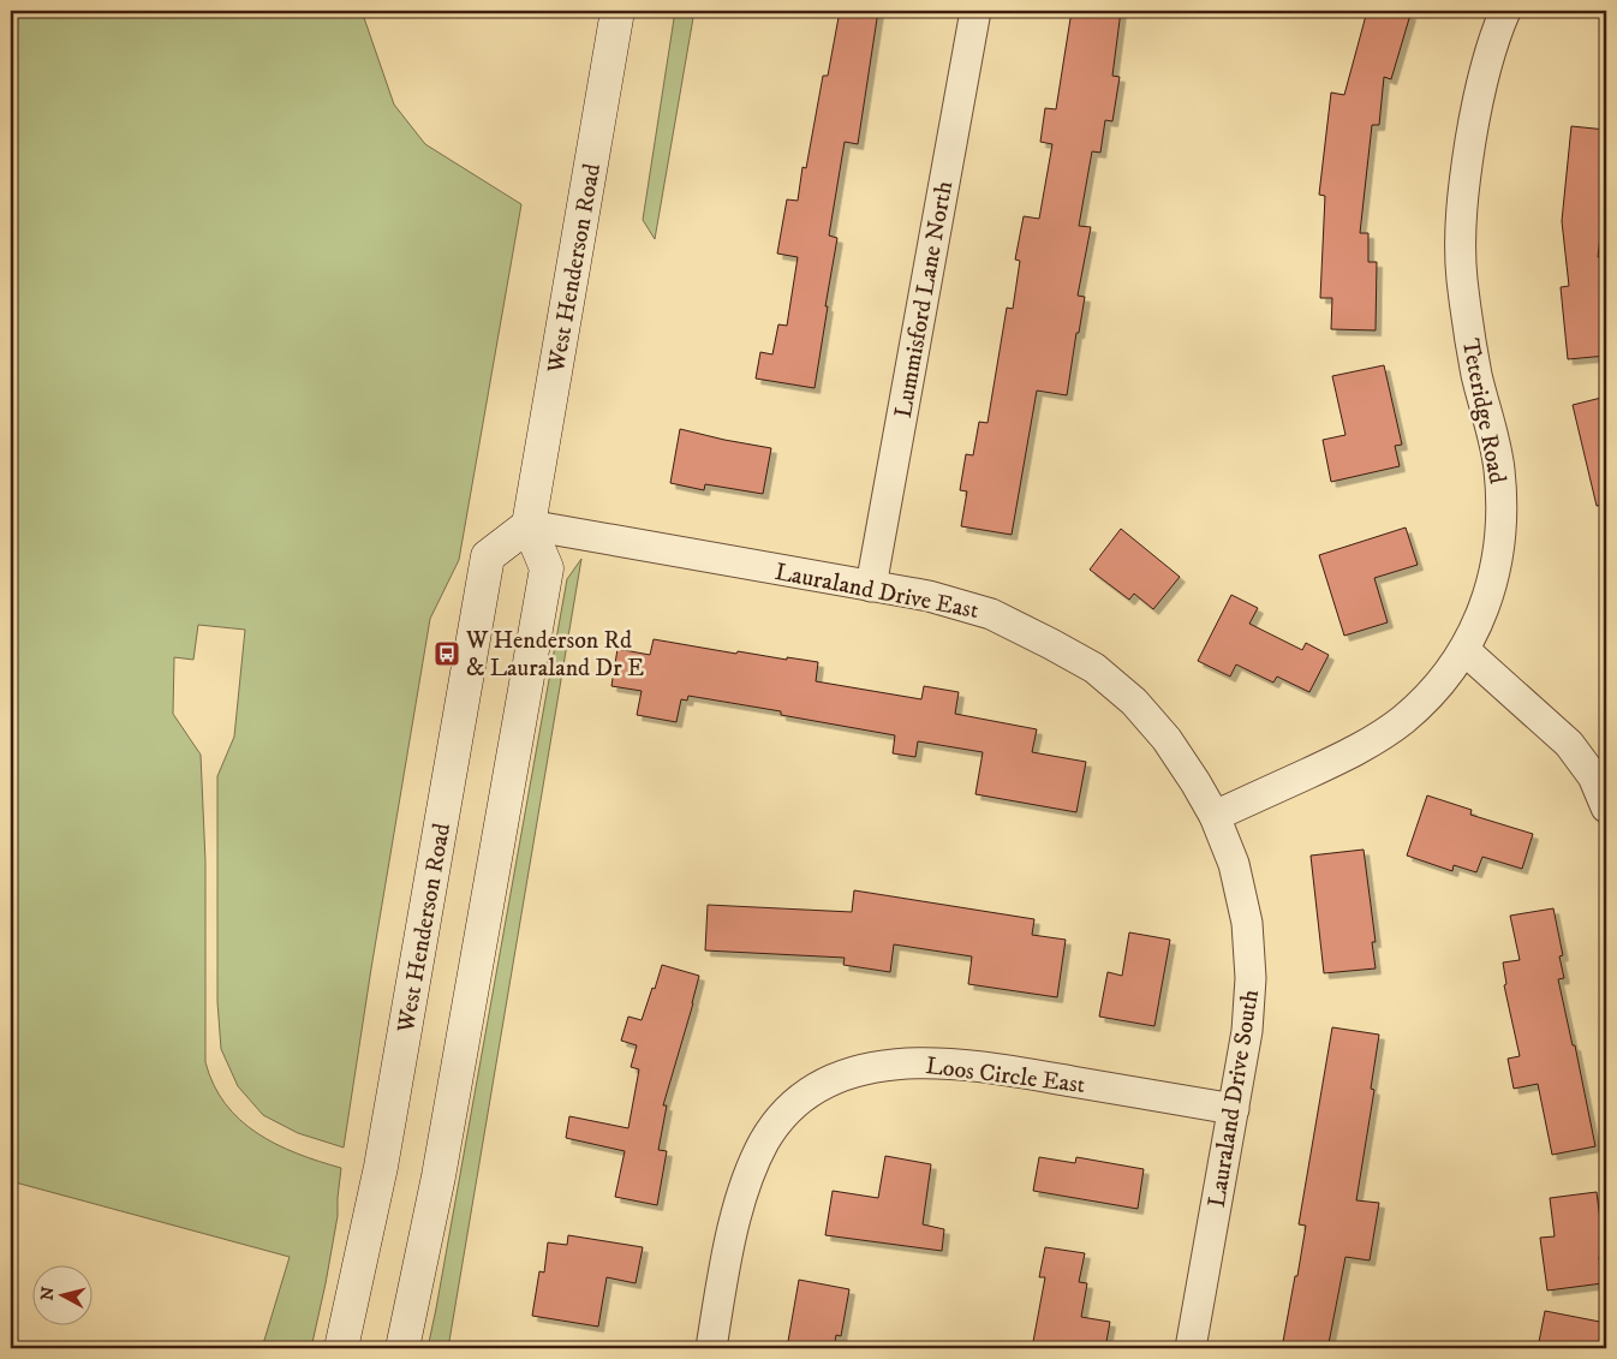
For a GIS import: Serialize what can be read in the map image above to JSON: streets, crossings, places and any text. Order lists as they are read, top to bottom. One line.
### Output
{"streets":{"main road":["West Henderson Road"],"street":["Lummisford Lane North","Teteridge Road","Lauraland Drive East","Loos Circle East","Lauraland Drive South"]},"crossings":[["West Henderson Road","Lauraland Drive East"],["Lummisford Lane North","Lauraland Drive East"],["Teteridge Road","Lauraland Drive East"],["Teteridge Road","Lauraland Drive South"],["Lauraland Drive East","Lauraland Drive South"],["Loos Circle East","Lauraland Drive South"]],"places":{"bus stop":["W Henderson Rd & Lauraland Dr E"]},"north":"left"}
